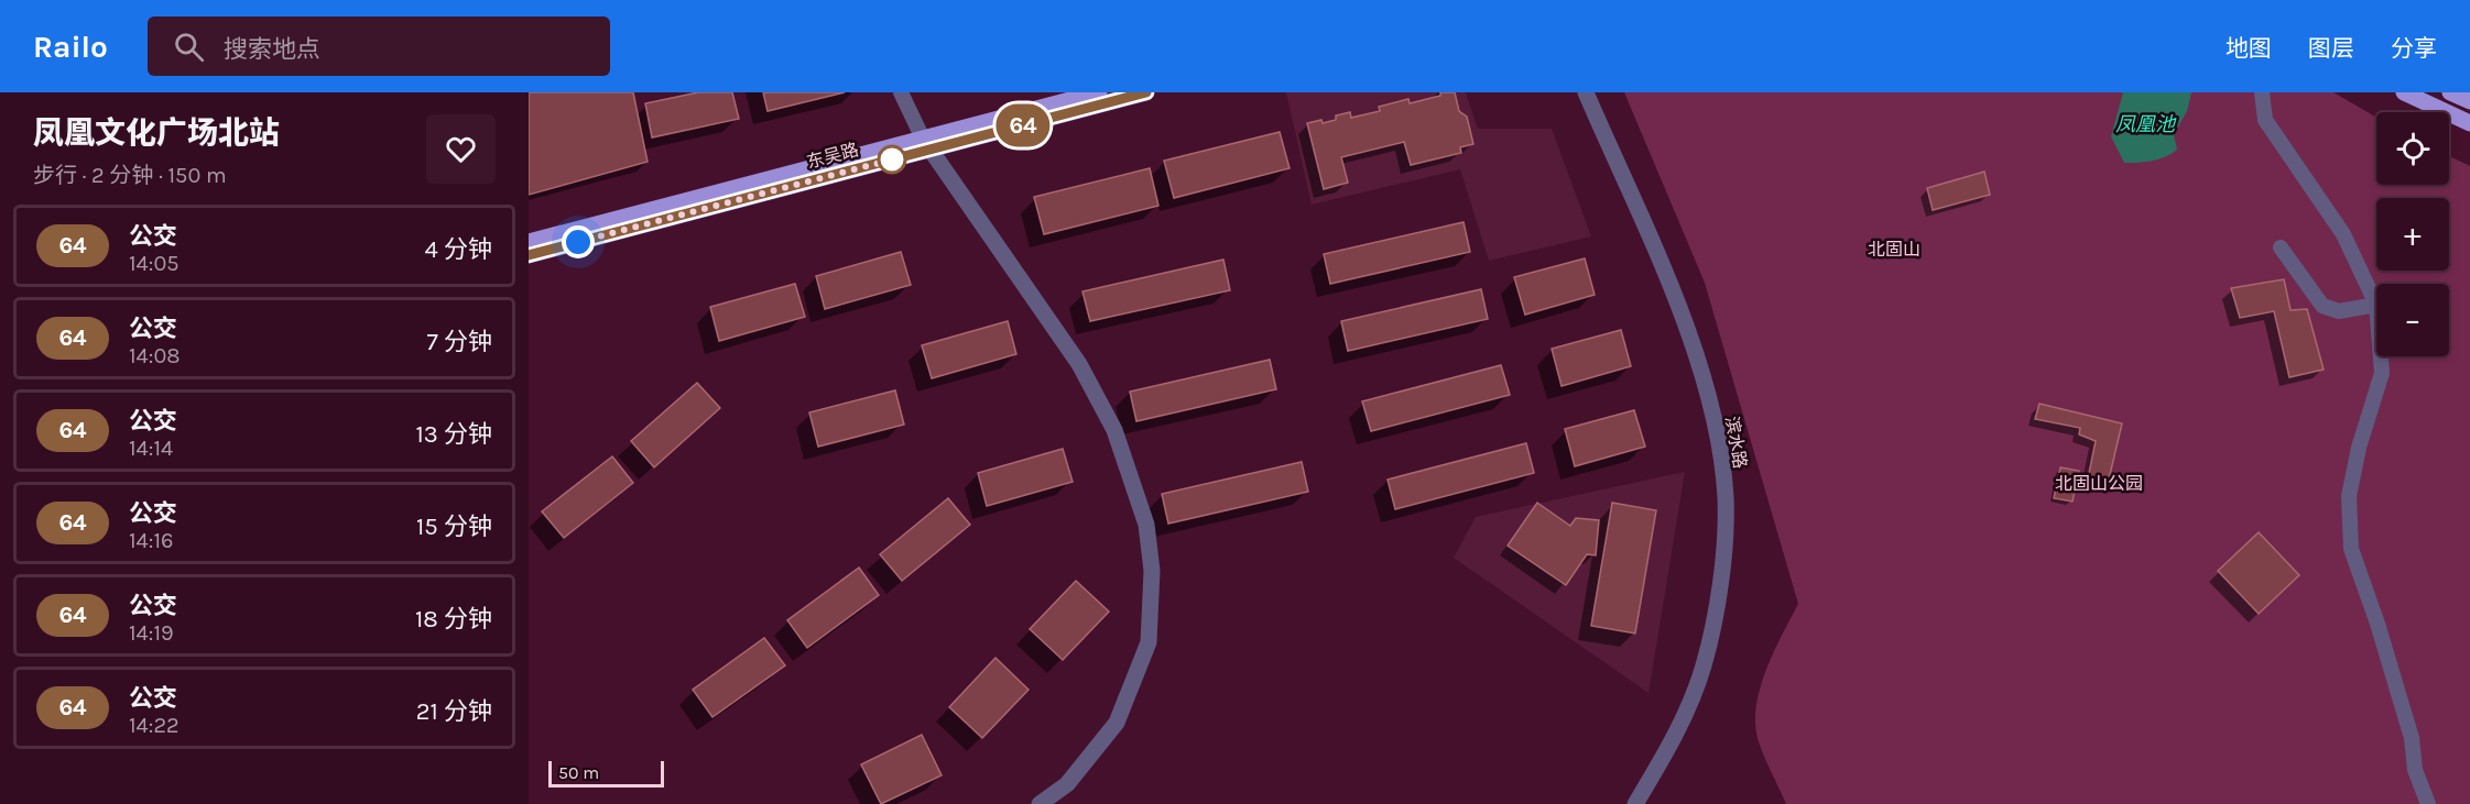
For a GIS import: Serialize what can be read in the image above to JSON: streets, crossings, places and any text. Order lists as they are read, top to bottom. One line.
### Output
{"streets":{"main road":["东吴路"],"street":["滨水路"]},"water":["凤凰池"],"parks":["北固山","北固山公园"],"lines":["bus line 64"],"scale_bar":"50 m","page":{"header":"Railo","search":"搜索地点","nav":["地图","图层","分享"],"heading":["凤凰文化广场北站","步行 · 2 分钟 · 150 m"],"on_map":"64","map_buttons":["+","−"],"list":[{"mark":"64","name":"公交","note":"14:05","value":"4 分钟"},{"mark":"64","name":"公交","note":"14:08","value":"7 分钟"},{"mark":"64","name":"公交","note":"14:14","value":"13 分钟"},{"mark":"64","name":"公交","note":"14:16","value":"15 分钟"},{"mark":"64","name":"公交","note":"14:19","value":"18 分钟"},{"mark":"64","name":"公交","note":"14:22","value":"21 分钟"}],"scale":"50 m"}}
